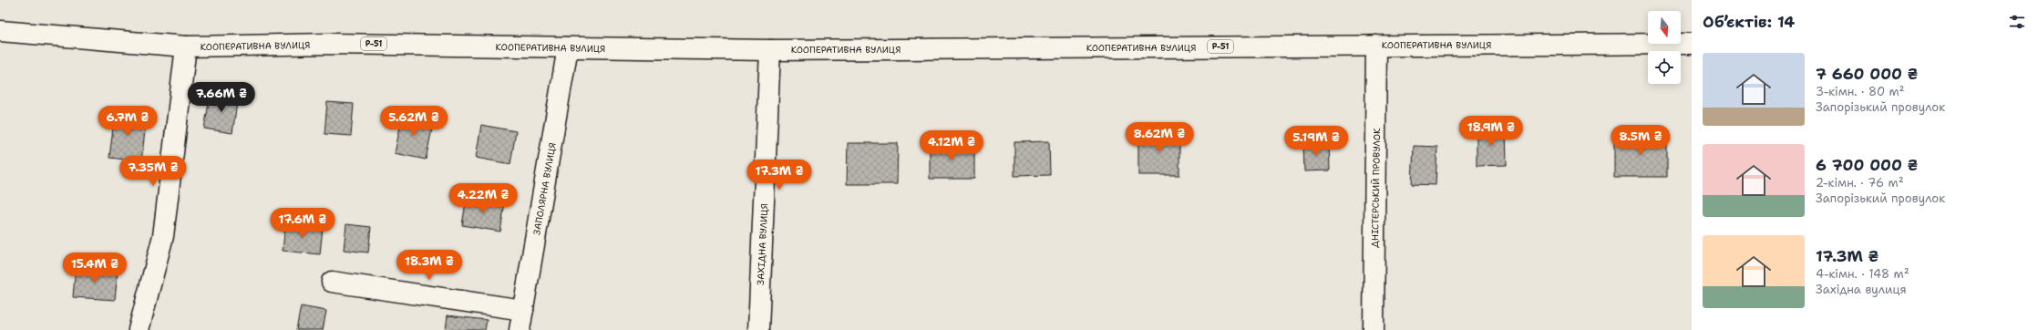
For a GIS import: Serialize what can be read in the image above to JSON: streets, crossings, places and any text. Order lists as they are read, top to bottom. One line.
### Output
{"streets":{"main road":["Р-51","КООПЕРАТИВНА ВУЛИЦЯ","ДНІСТЕРСЬКИЙ ПРОВУЛОК","ЗАПОЛЯРНА ВУЛИЦЯ","ЗАХІДНА ВУЛИЦЯ"]},"crossings":[["КООПЕРАТИВНА ВУЛИЦЯ","ДНІСТЕРСЬКИЙ ПРОВУЛОК"],["КООПЕРАТИВНА ВУЛИЦЯ","ЗАПОЛЯРНА ВУЛИЦЯ"],["КООПЕРАТИВНА ВУЛИЦЯ","ЗАХІДНА ВУЛИЦЯ"]],"north":"bottom","page":{"heading":"Об’єктів: 14","list":[{"name":"7 660 000 ₴","note":"3-кімн. · 80 m² · Запорізький провулок"},{"name":"6 700 000 ₴","note":"2-кімн. · 76 m² · Запорізький провулок"},{"name":"17.3M ₴","note":"4-кімн. · 148 m² · Західна вулиця"}],"price":["7.66M ₴","6.7M ₴","5.62M ₴","18.9M ₴","8.62M ₴","8.5M ₴","5.19M ₴","4.12M ₴","7.35M ₴","17.3M ₴","4.22M ₴","17.6M ₴","18.3M ₴","15.4M ₴"]}}
